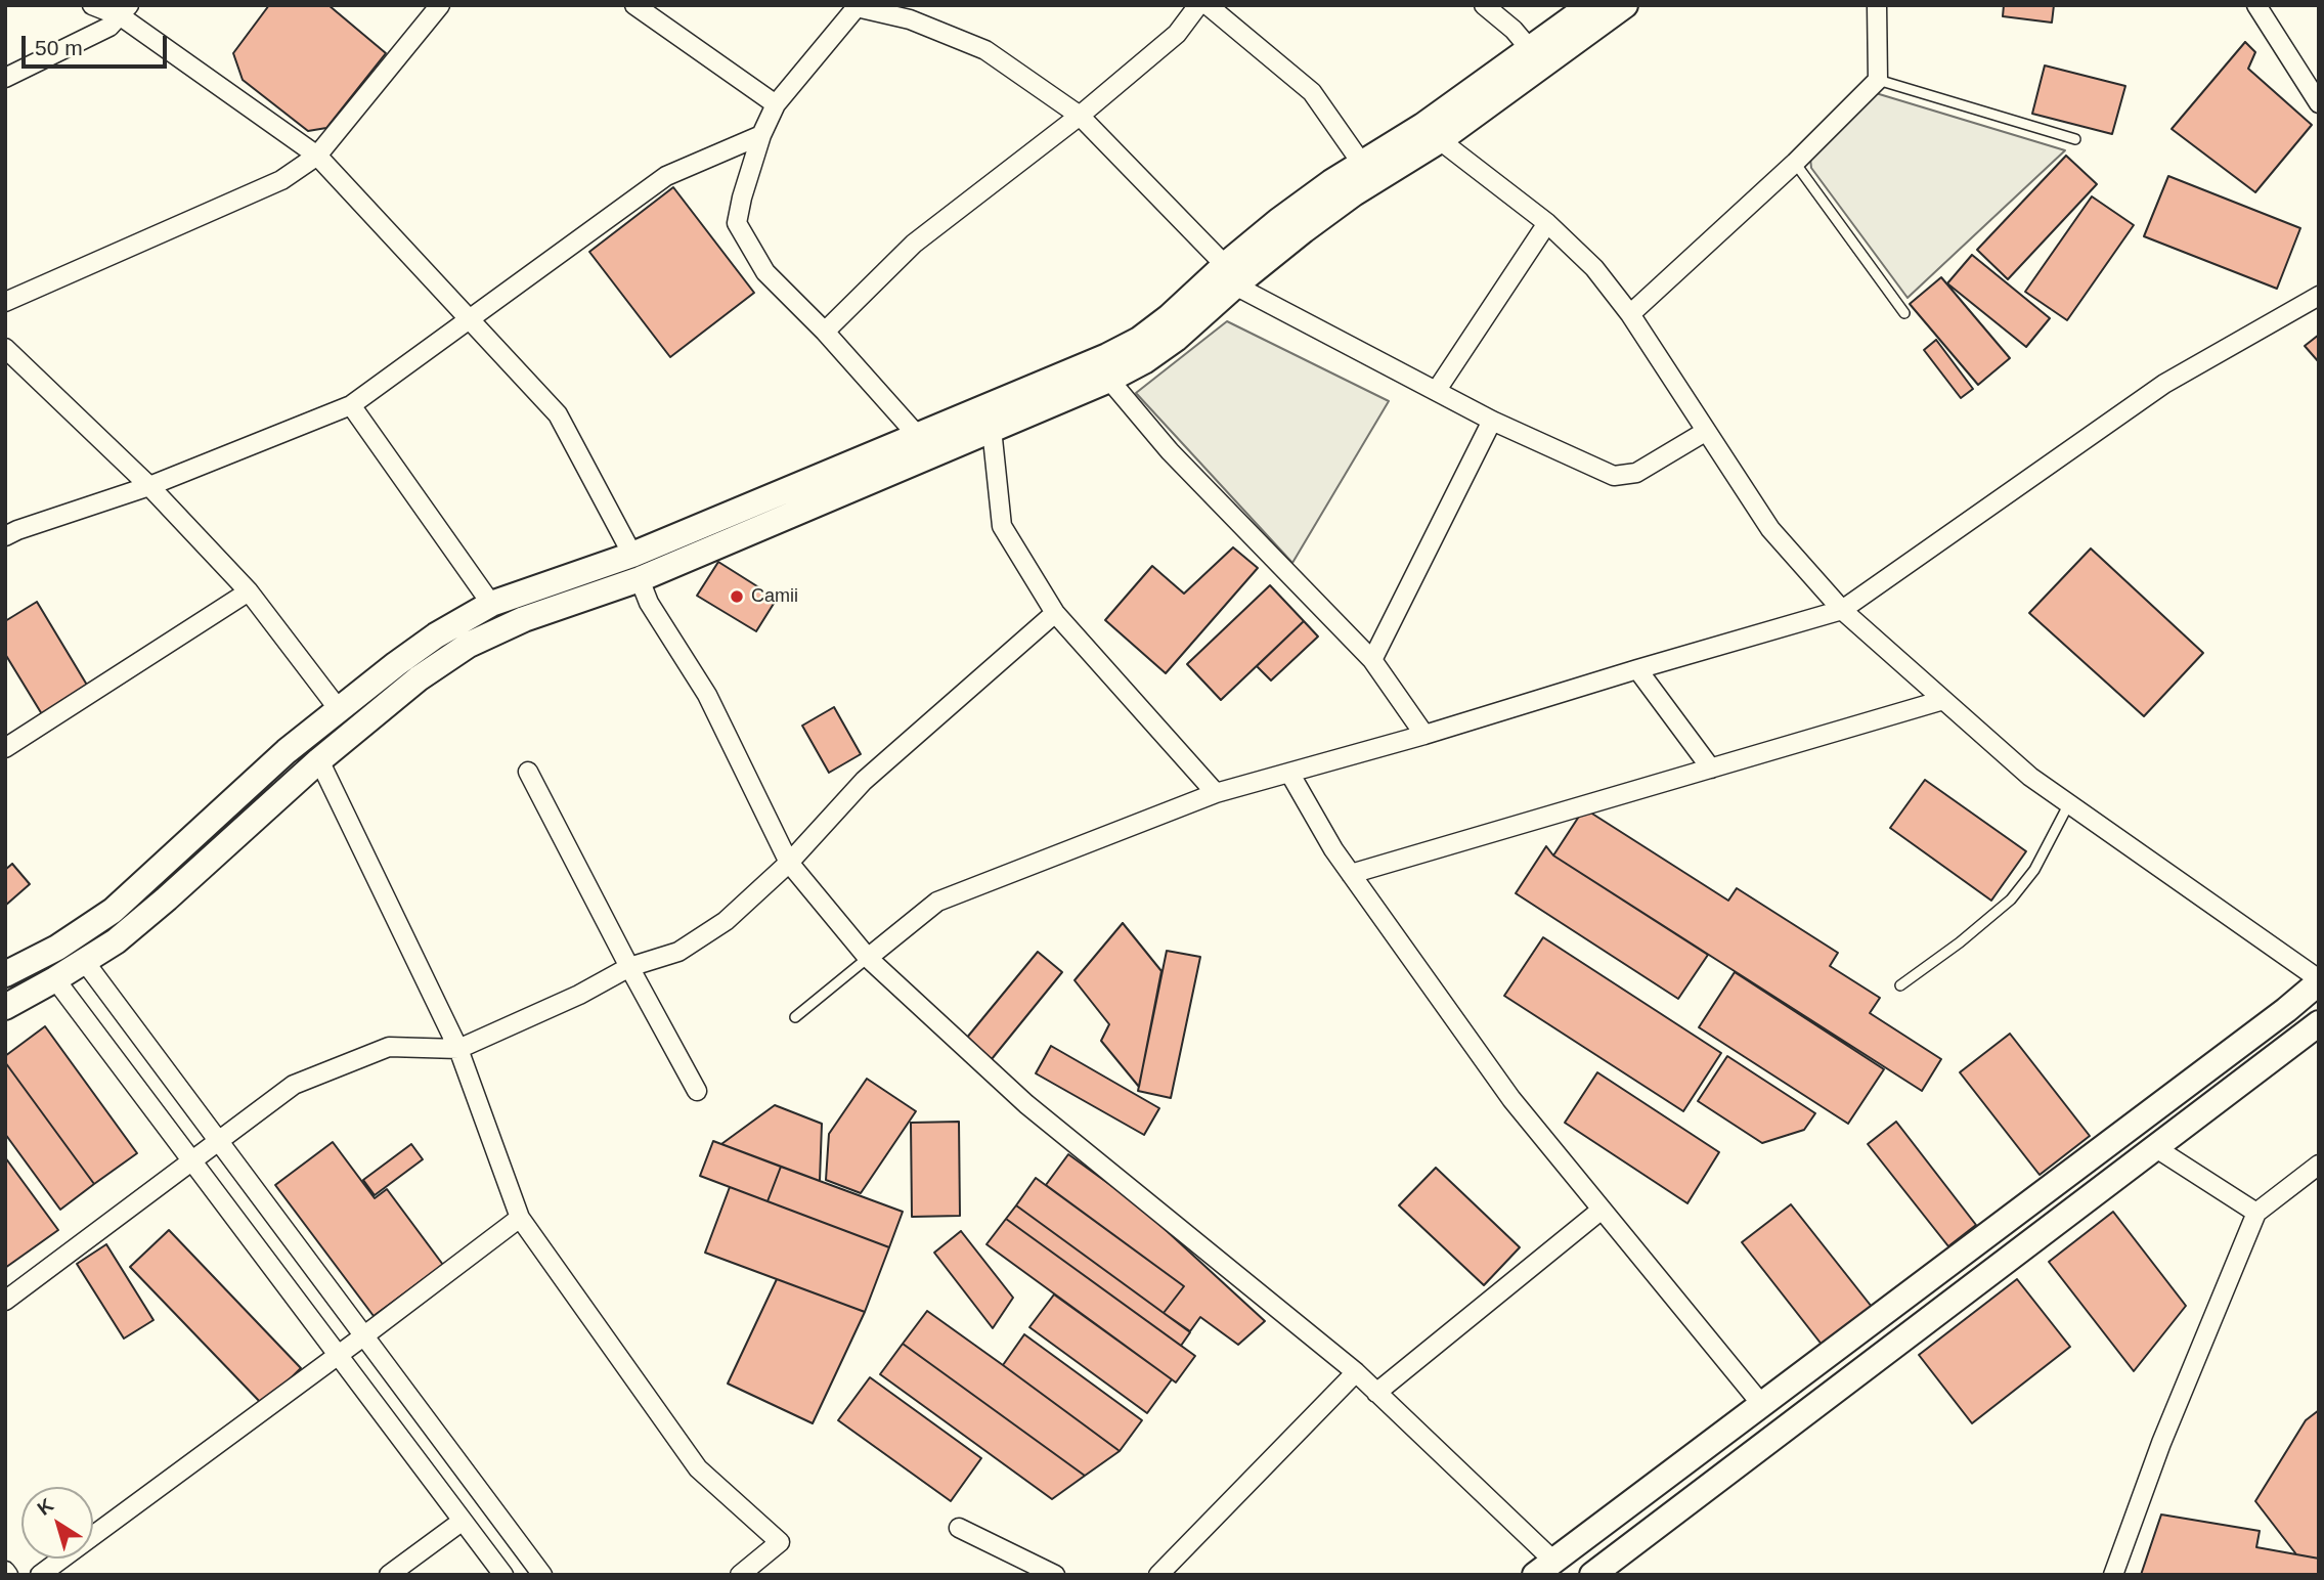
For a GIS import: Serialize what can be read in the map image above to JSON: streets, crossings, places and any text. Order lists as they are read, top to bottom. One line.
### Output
{"places":["Camii"],"scale_bar":"50 m","north":"top left"}
